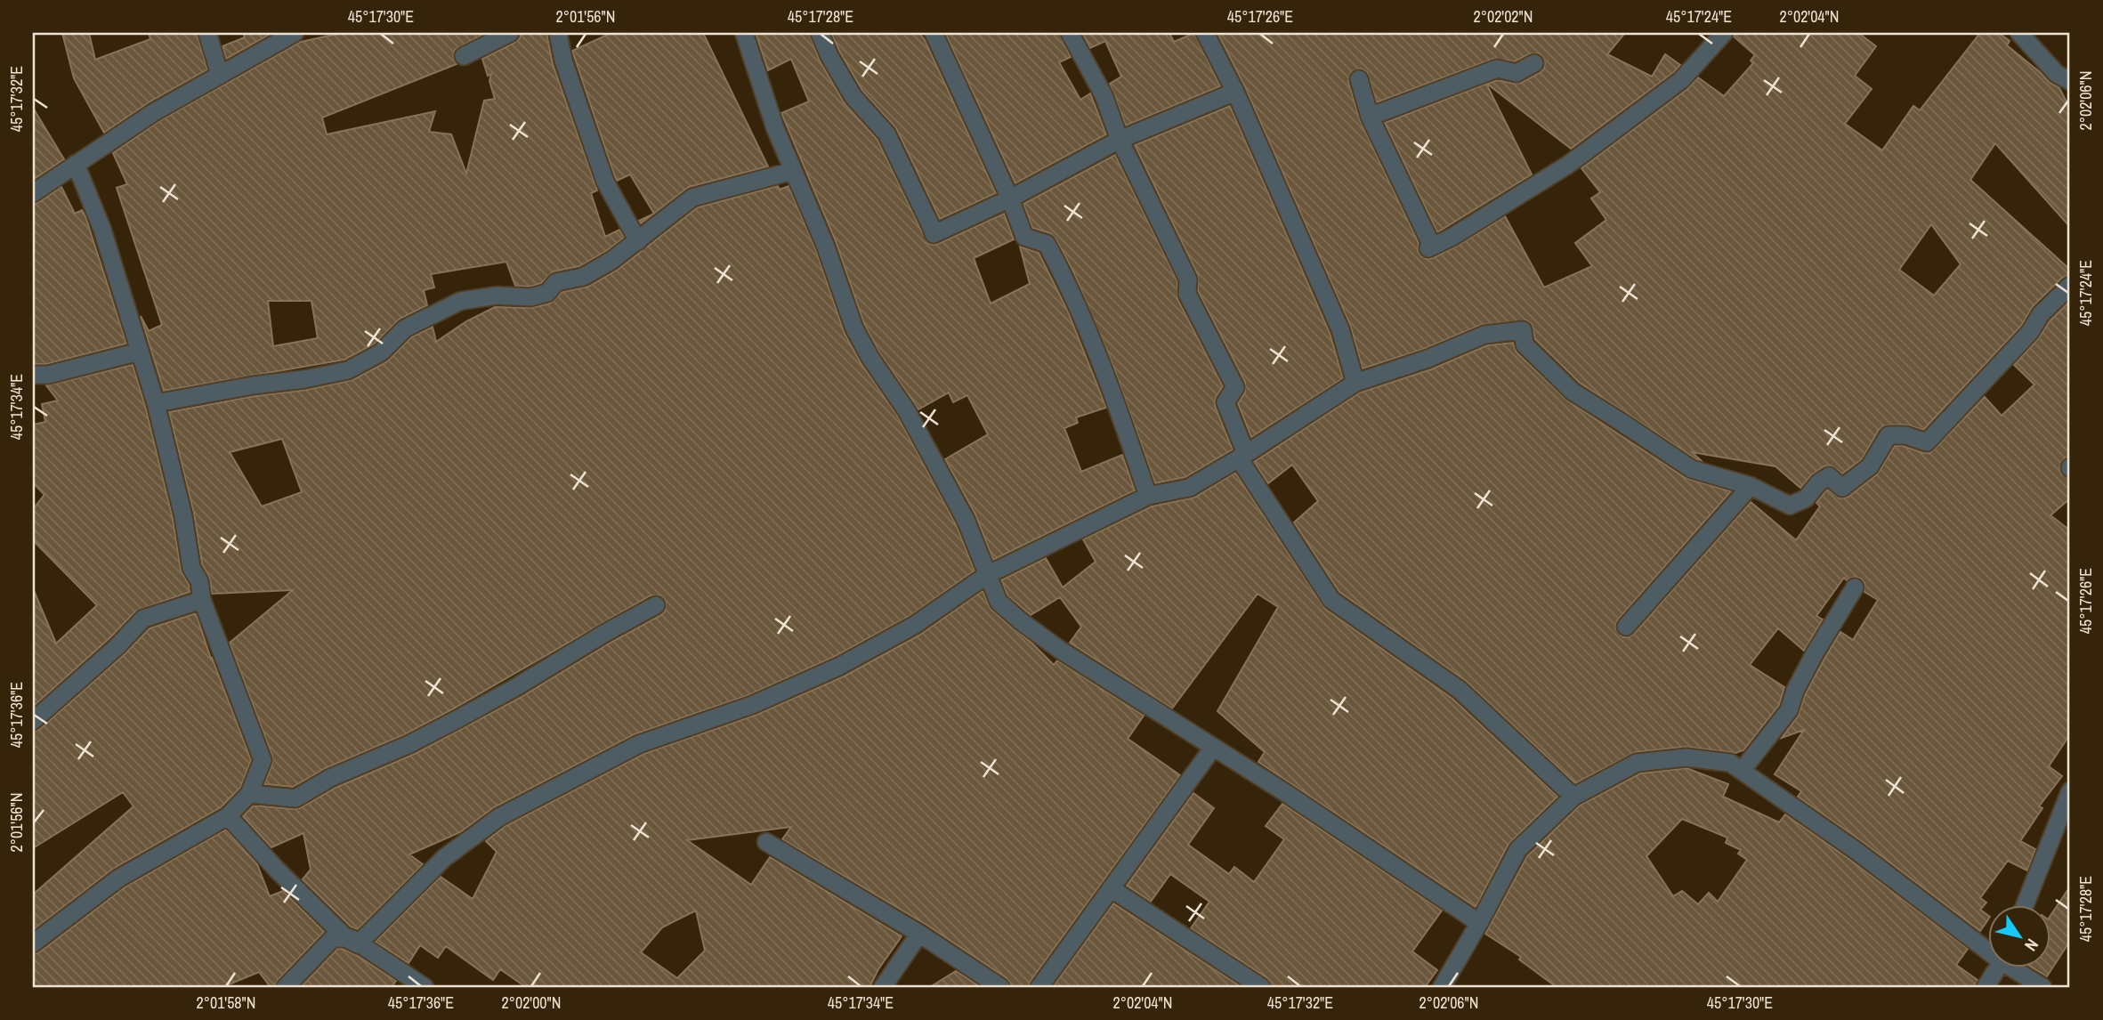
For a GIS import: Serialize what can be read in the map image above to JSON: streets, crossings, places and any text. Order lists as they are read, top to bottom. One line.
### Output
{"north":"bottom right","coordinates":["45°17'30\"E","2°01'56\"N","45°17'28\"E","45°17'26\"E","2°02'02\"N","45°17'24\"E","2°02'04\"N","45°17'32\"E","2°02'06\"N","45°17'34\"E","45°17'36\"E","2°01'58\"N","2°02'00\"N"]}
